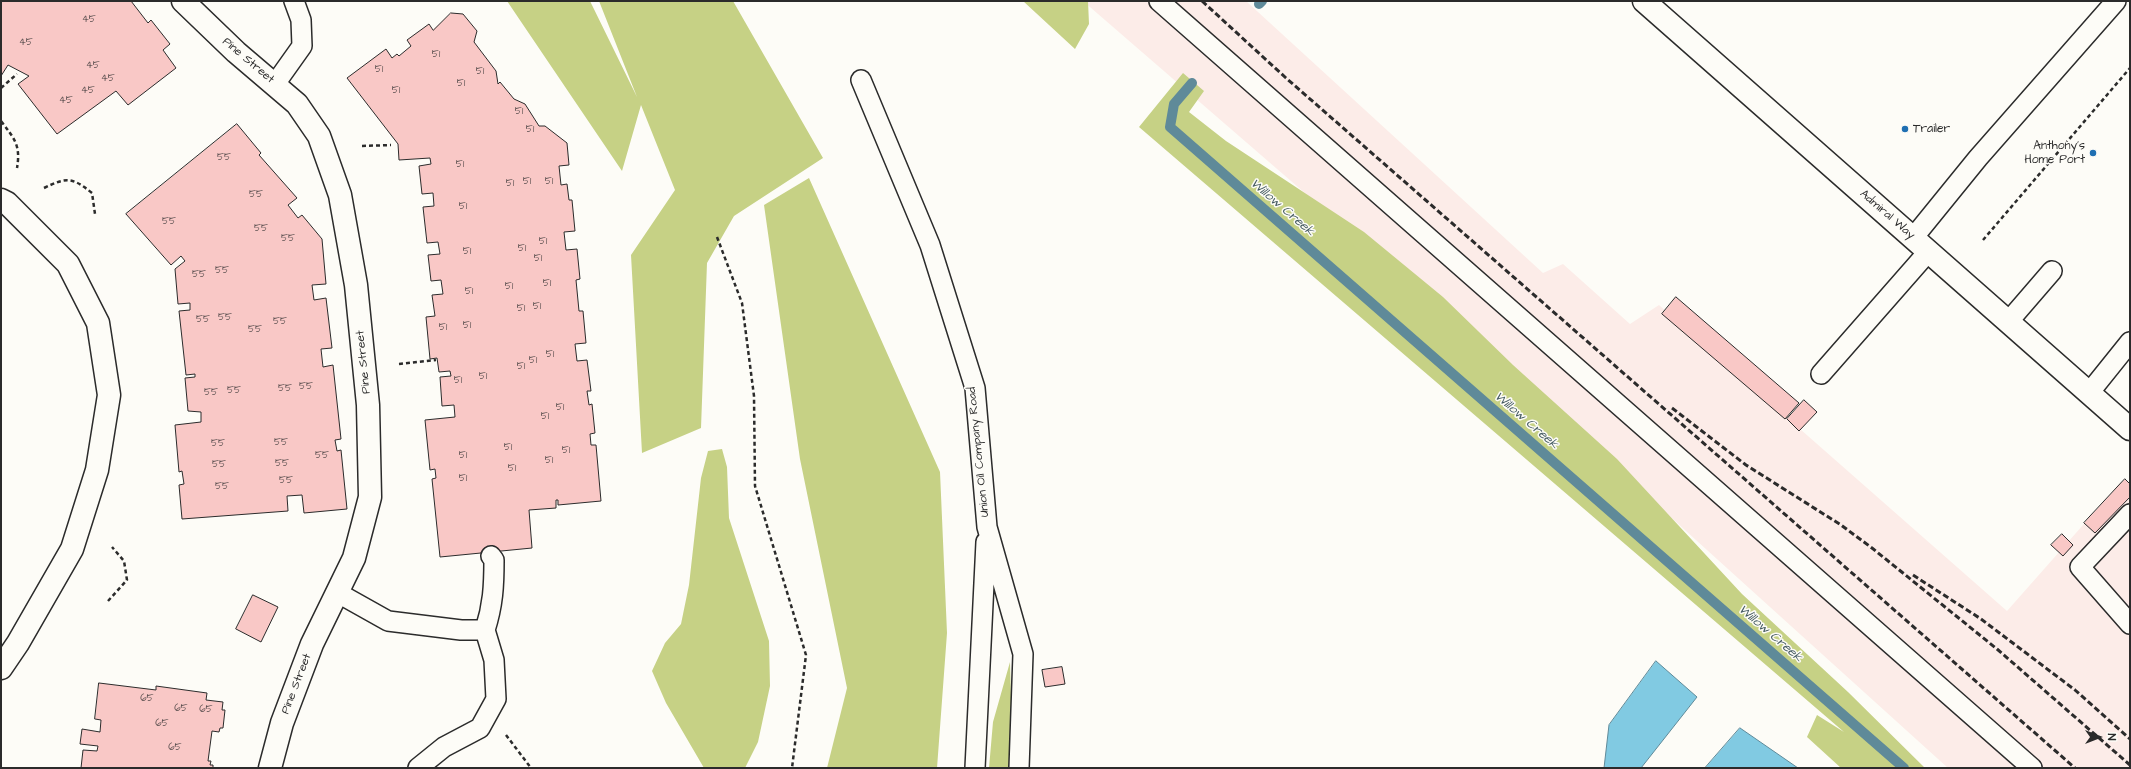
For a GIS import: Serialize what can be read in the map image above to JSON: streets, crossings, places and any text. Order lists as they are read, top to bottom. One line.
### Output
{"streets":{"street":["Pine Street","Admiral Way"],"lane":["Union Oil Company Road"]},"water":["Willow Creek"],"places":["Trailer","Anthony's Home Port"],"house_numbers":["45","45","51","45","51","51","45","51","45","51","45","51","51","55","51","51","51","51","55","51","55","55","55","51","51","51","51","55","55","51","51","51","51","51","55","55","55","51","51","55","51","51","51","51","51","55","55","55","55","51","51","55","55","51","51","55","51","51","55","55","51","51","55","55","65","65","65","65","65"],"north":"right"}
